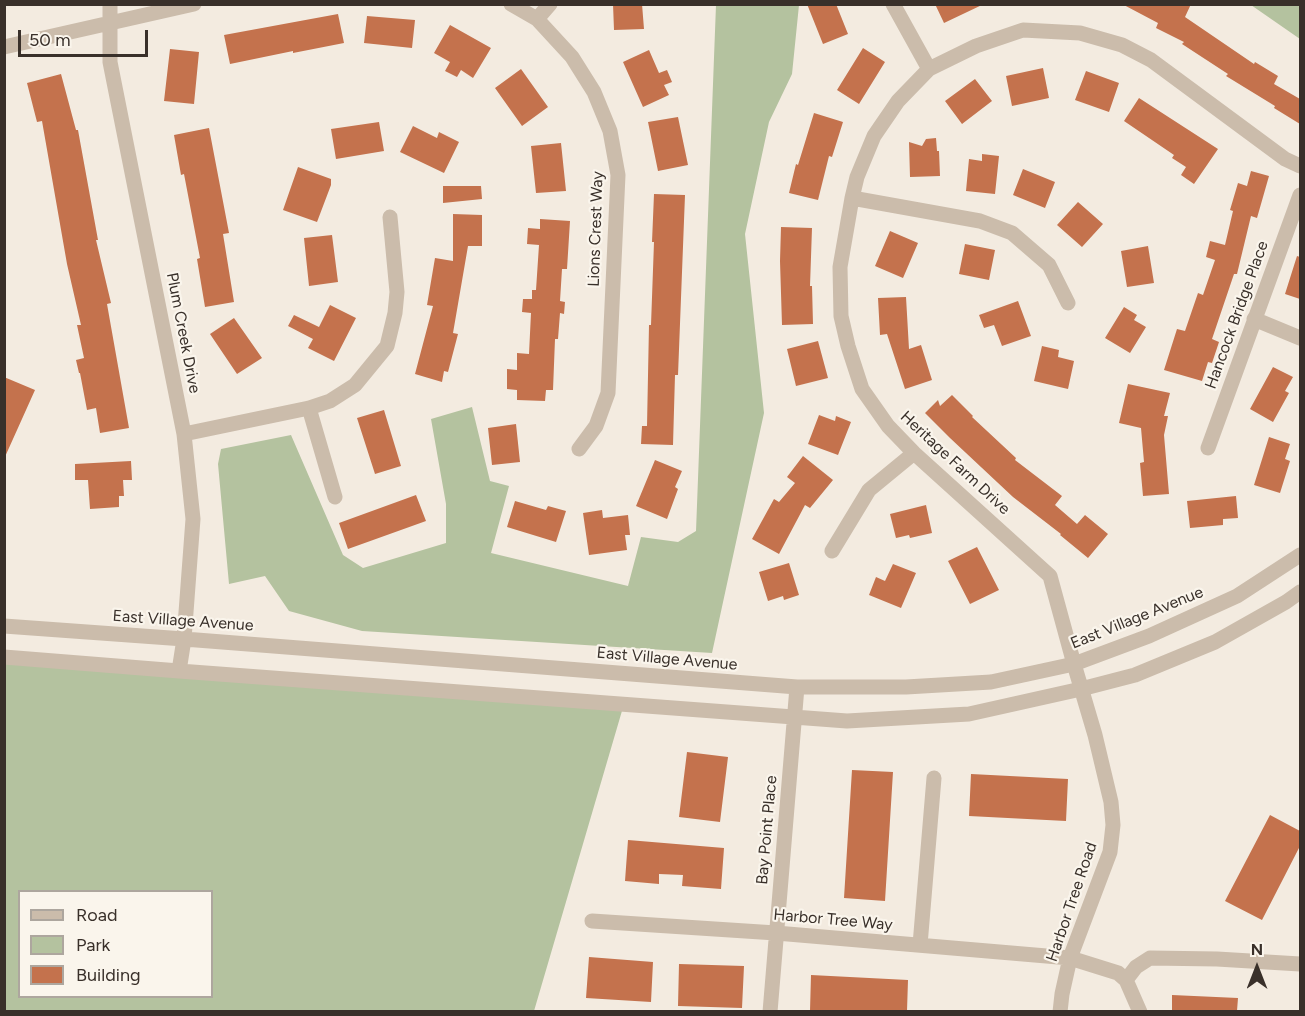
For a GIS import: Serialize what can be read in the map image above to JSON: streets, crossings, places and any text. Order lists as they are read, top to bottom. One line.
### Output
{"streets":{"street":["Lions Crest Way","Hancock Bridge Place","Plum Creek Drive","Heritage Farm Drive","East Village Avenue","Bay Point Place","Harbor Tree Road","Harbor Tree Way"]},"crossings":[["Plum Creek Drive","East Village Avenue"],["Heritage Farm Drive","East Village Avenue"],["Heritage Farm Drive","Harbor Tree Road"],["East Village Avenue","Bay Point Place"],["East Village Avenue","Harbor Tree Road"],["Bay Point Place","Harbor Tree Way"],["Harbor Tree Road","Harbor Tree Way"]],"legend":["Road","Park","Building"],"scale_bar":"50 m","north":"top"}
